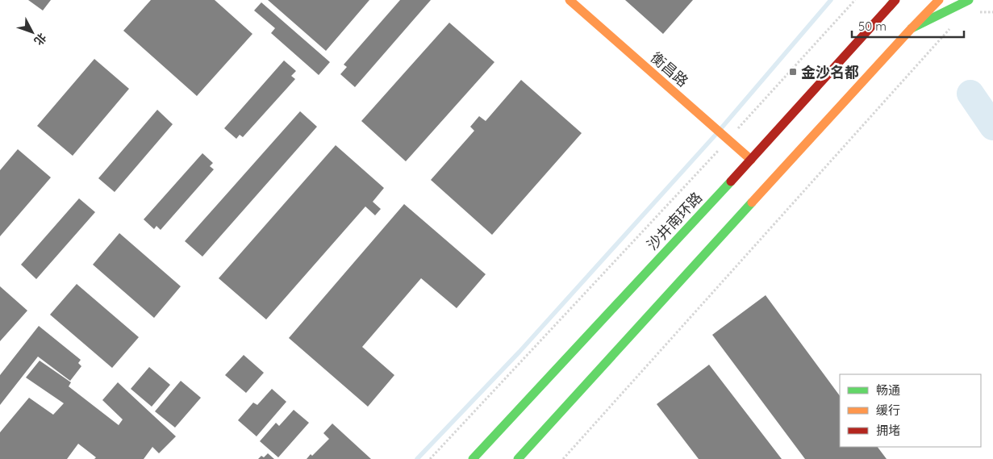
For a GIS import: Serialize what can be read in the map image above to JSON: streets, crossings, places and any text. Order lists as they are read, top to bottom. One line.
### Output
{"streets":{"main road":["衡昌路","沙井南环路"]},"crossings":[["衡昌路","沙井南环路"]],"places":{"transit":["金沙名都"]},"legend":["畅通","缓行","拥堵"],"scale_bar":"50 m","north":"bottom right"}
